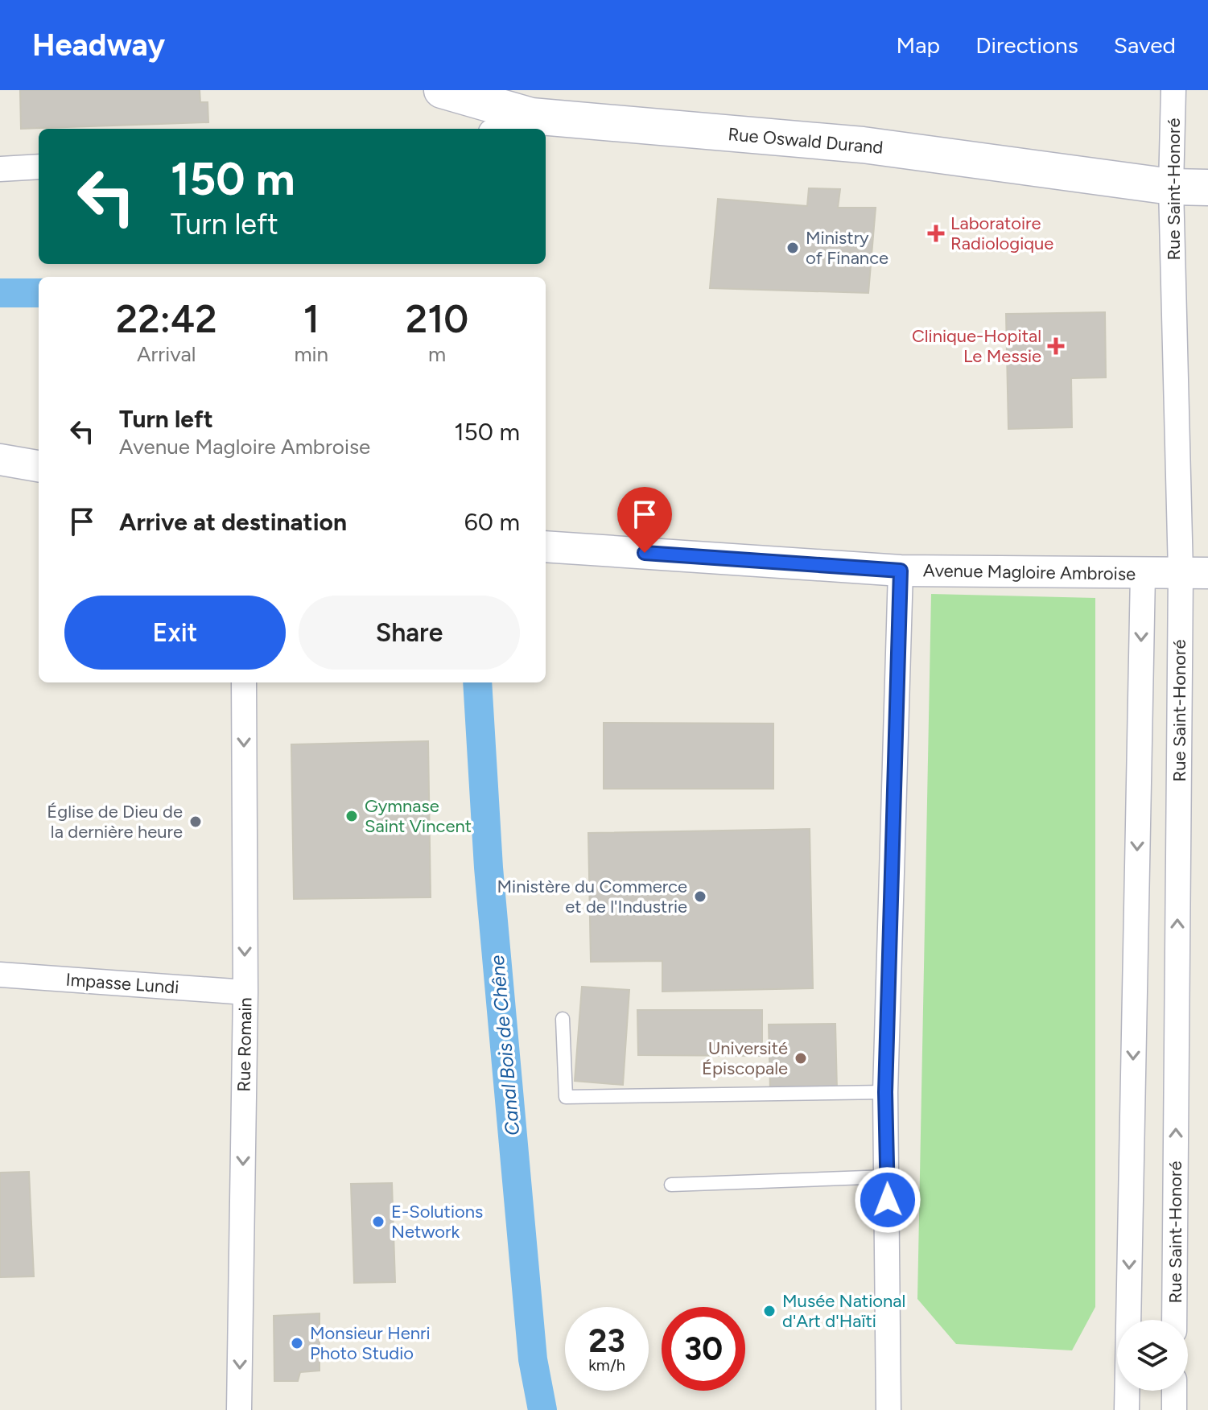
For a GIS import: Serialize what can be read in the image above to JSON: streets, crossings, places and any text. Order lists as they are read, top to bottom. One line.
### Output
{"streets":{"main road":["Rue Oswald Durand"],"street":["Rue Saint-Honoré","Avenue Magloire Ambroise","Impasse Lundi","Rue Romain"]},"crossings":[["Rue Oswald Durand","Rue Saint-Honoré"],["Rue Saint-Honoré","Avenue Magloire Ambroise"],["Impasse Lundi","Rue Romain"]],"one_way":["Rue Romain"],"water":["Canal Bois de Chêne"],"places":{"health":["Laboratoire Radiologique","Clinique-Hopital Le Messie"],"other":["Ministry of Finance","Gymnase Saint Vincent","Église de Dieu de la dernière heure","Ministère du Commerce et de l'Industrie","Université Épiscopale","E-Solutions Network","Musée National d'Art d'Haïti","Monsieur Henri Photo Studio"]},"page":{"header":"Headway","nav":["Map","Directions","Saved"],"turn":["150 m","Turn left"],"eta":["22:42","Arrival","1","min","210","m"],"list":[{"name":"Turn left","note":"Avenue Magloire Ambroise","value":"150 m"},{"name":"Arrive at destination","value":"60 m"}],"buttons":["Exit","Share"],"speed":"23 km/h","limit":"30"}}
